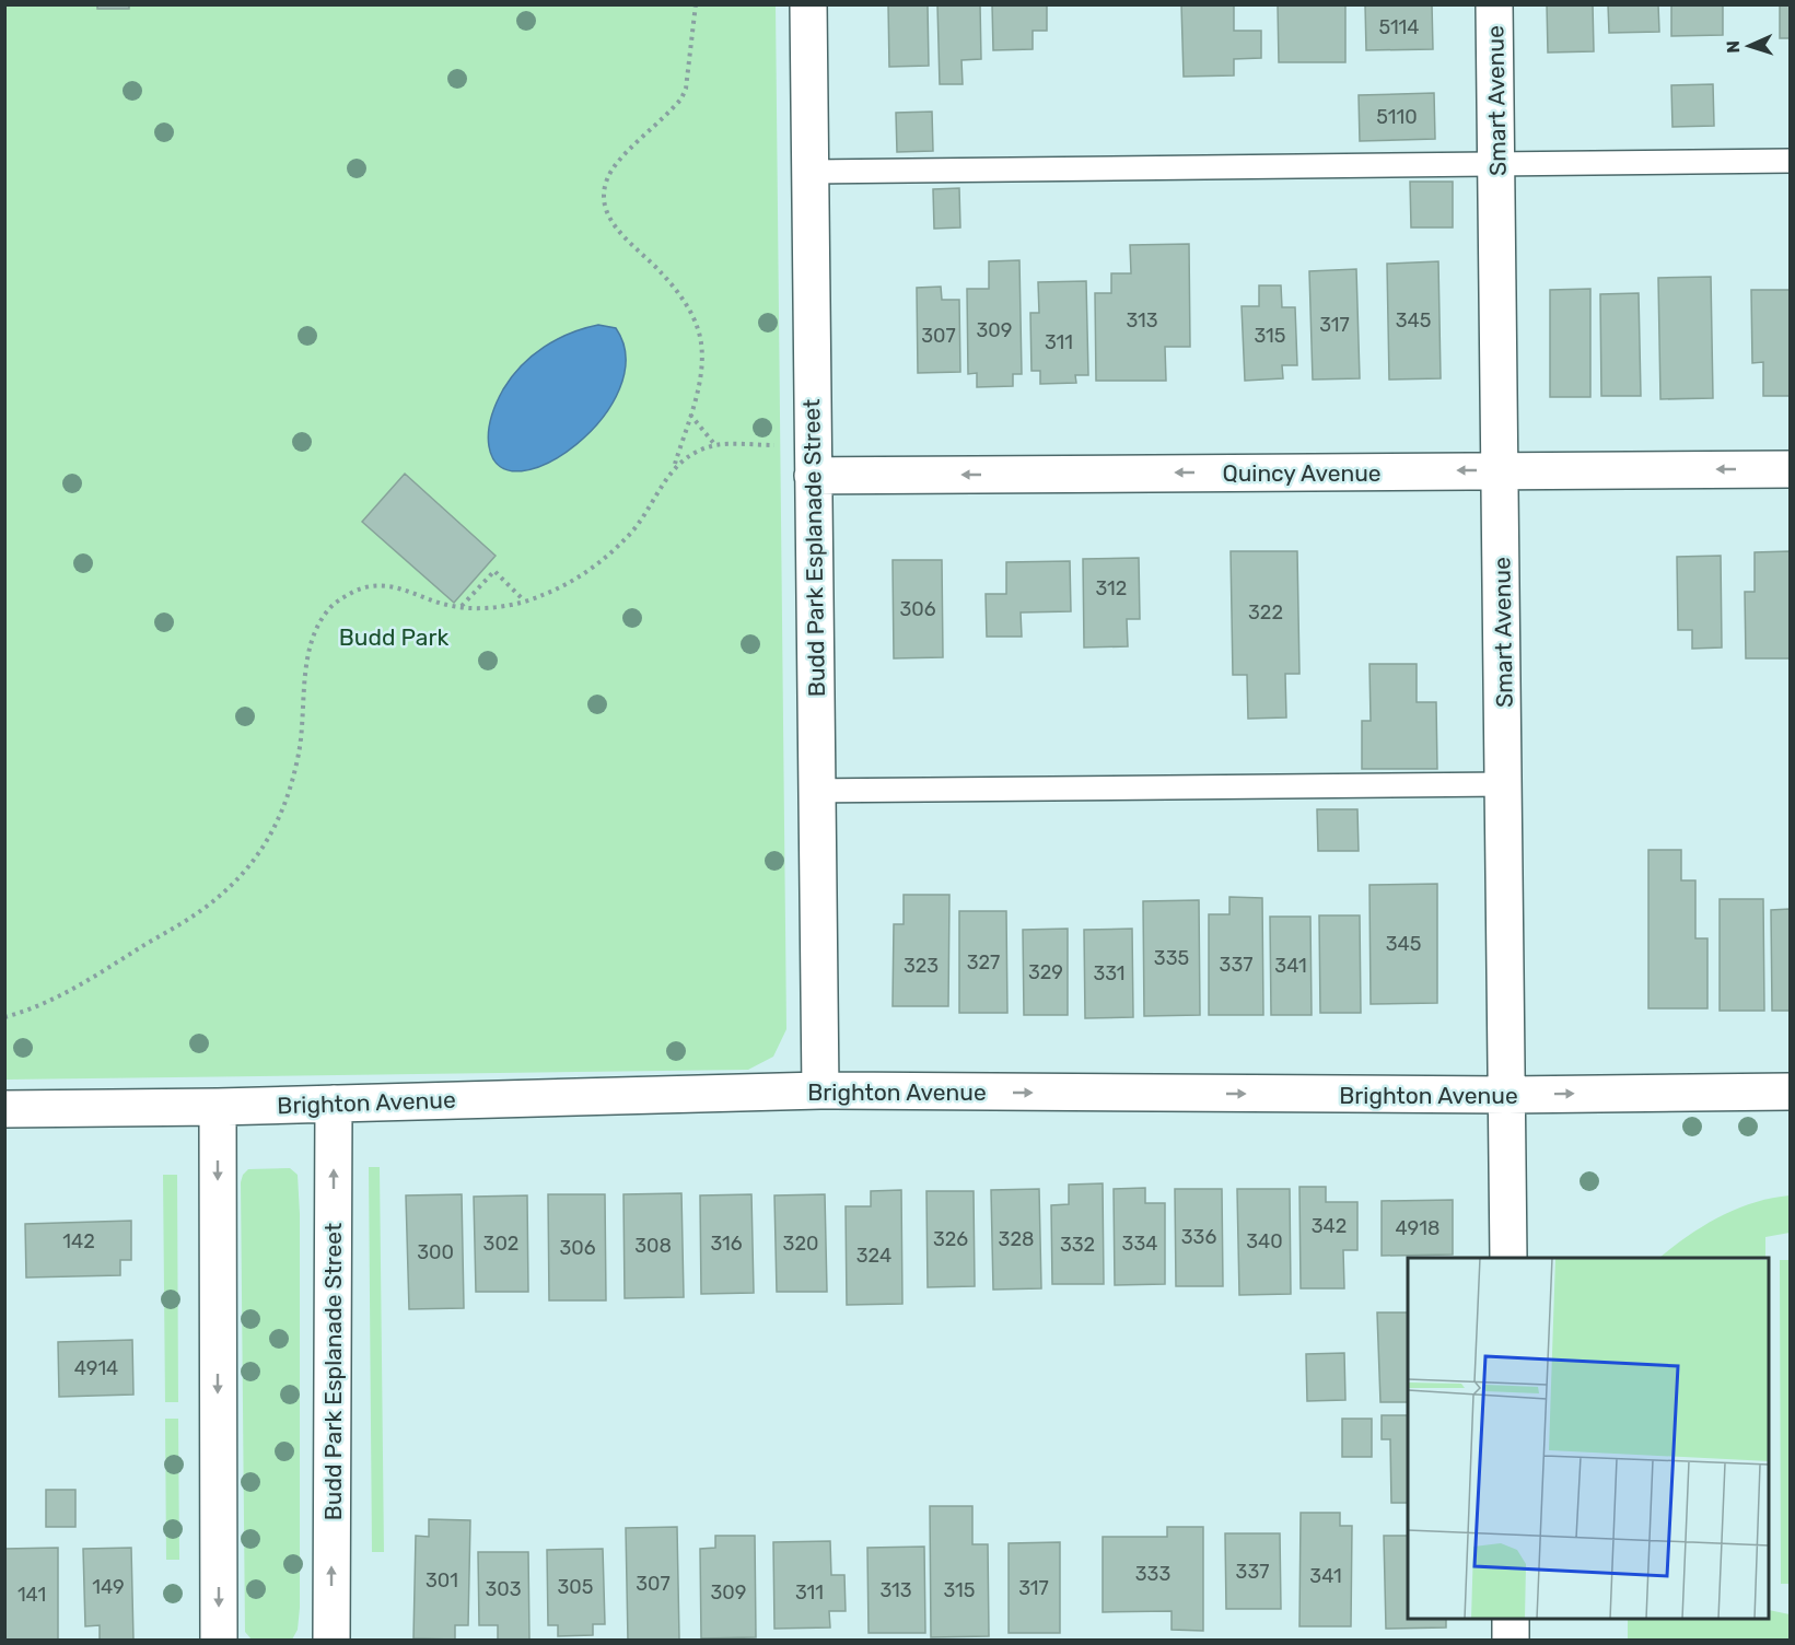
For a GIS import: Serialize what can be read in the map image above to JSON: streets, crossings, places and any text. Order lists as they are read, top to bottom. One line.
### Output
{"streets":{"street":["Smart Avenue","Quincy Avenue","Budd Park Esplanade Street","Brighton Avenue"]},"crossings":[["Smart Avenue","Quincy Avenue"],["Smart Avenue","Brighton Avenue"],["Quincy Avenue","Budd Park Esplanade Street"],["Budd Park Esplanade Street","Brighton Avenue"]],"one_way":["Quincy Avenue","Brighton Avenue"],"parks":["Budd Park"],"house_numbers":["5114","5110","313","345","317","309","307","315","311","312","306","322","345","335","327","337","323","341","329","331","342","4918","336","326","328","142","340","302","316","320","334","332","308","306","300","324","4914","337","333","341","301","307","149","305","317","303","313","315","309","311","141"],"north":"left"}
